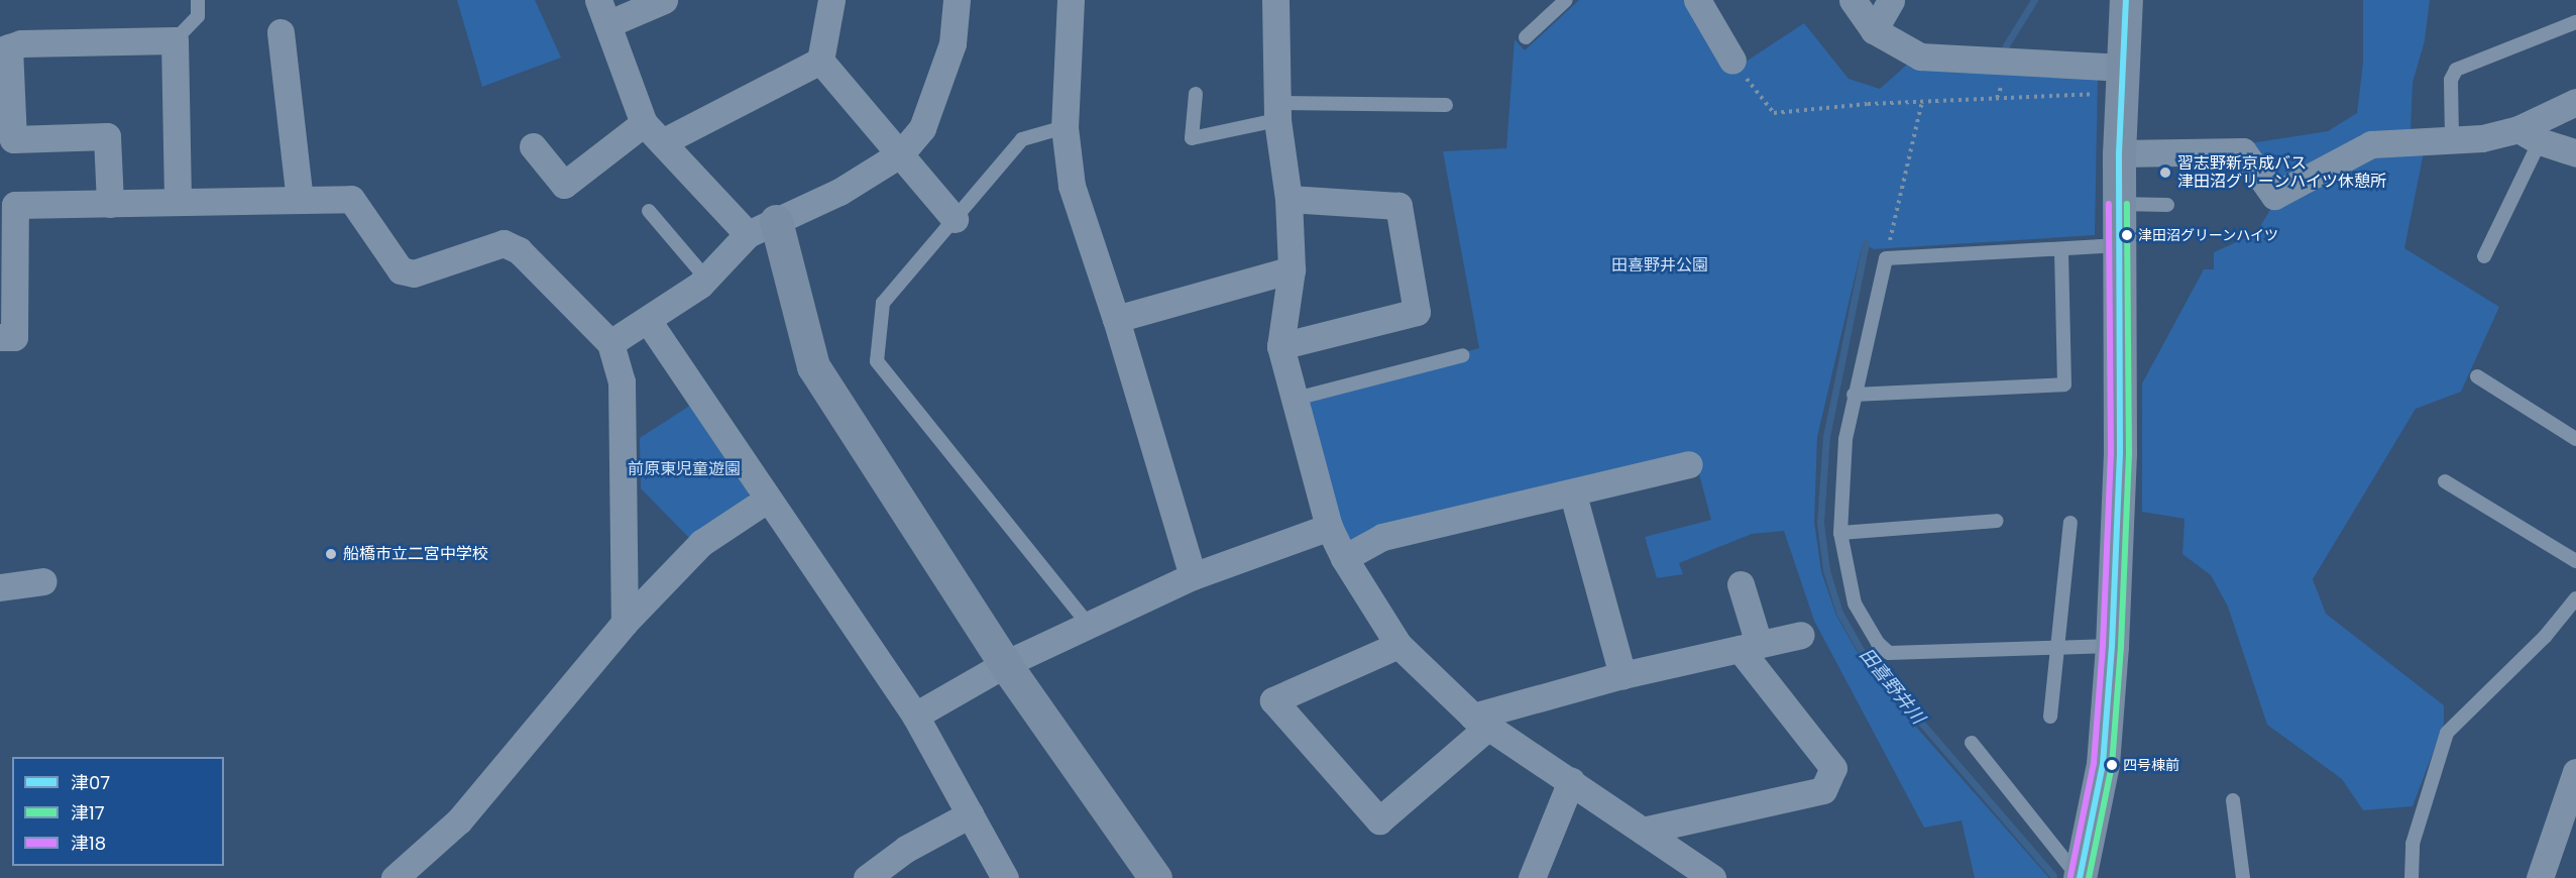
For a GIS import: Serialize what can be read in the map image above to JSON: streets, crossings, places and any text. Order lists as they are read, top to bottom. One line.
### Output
{"water":["田喜野井川"],"parks":["田喜野井公園","前原東児童遊園"],"places":["習志野新京成バス 津田沼グリーンハイツ休憩所","津田沼グリーンハイツ","船橋市立二宮中学校","四号棟前"],"lines":["transit line 津07","transit line 津17","transit line 津18"],"legend":["津07","津17","津18"]}
